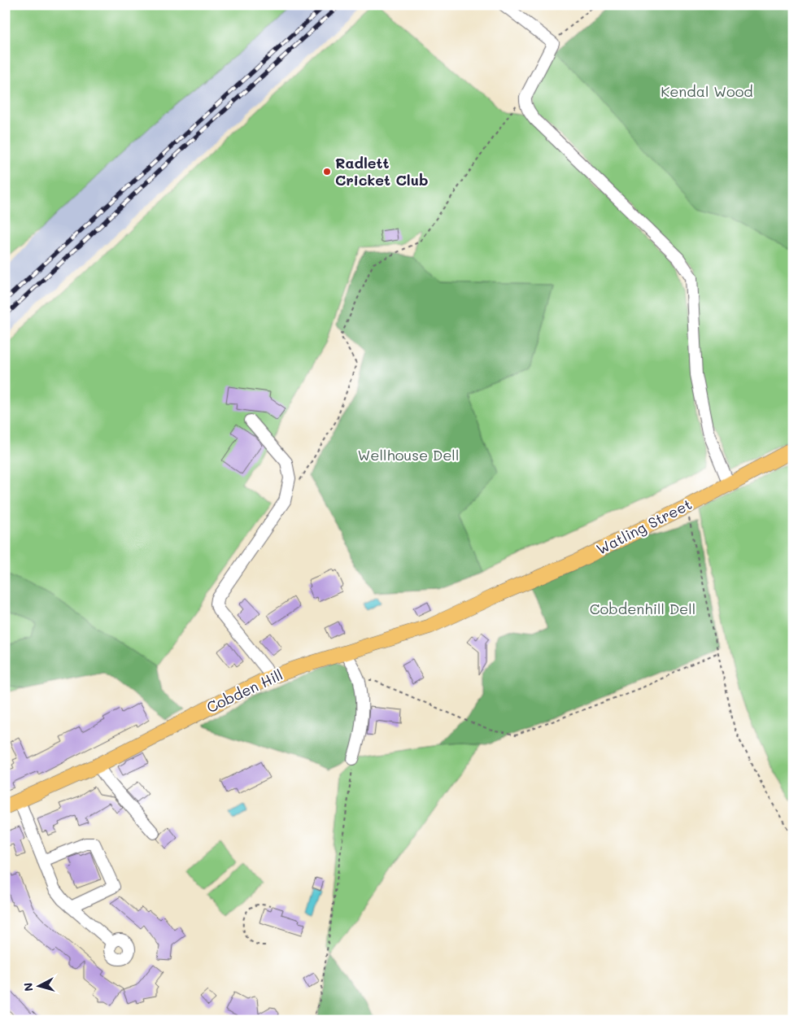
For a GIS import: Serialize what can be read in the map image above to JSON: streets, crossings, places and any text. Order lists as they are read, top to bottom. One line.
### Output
{"streets":{"main road":["Watling Street","Cobden Hill"]},"crossings":[["Watling Street","Cobden Hill"]],"parks":["Kendal Wood","Wellhouse Dell","Cobdenhill Dell"],"places":["Radlett Cricket Club"],"north":"left"}
